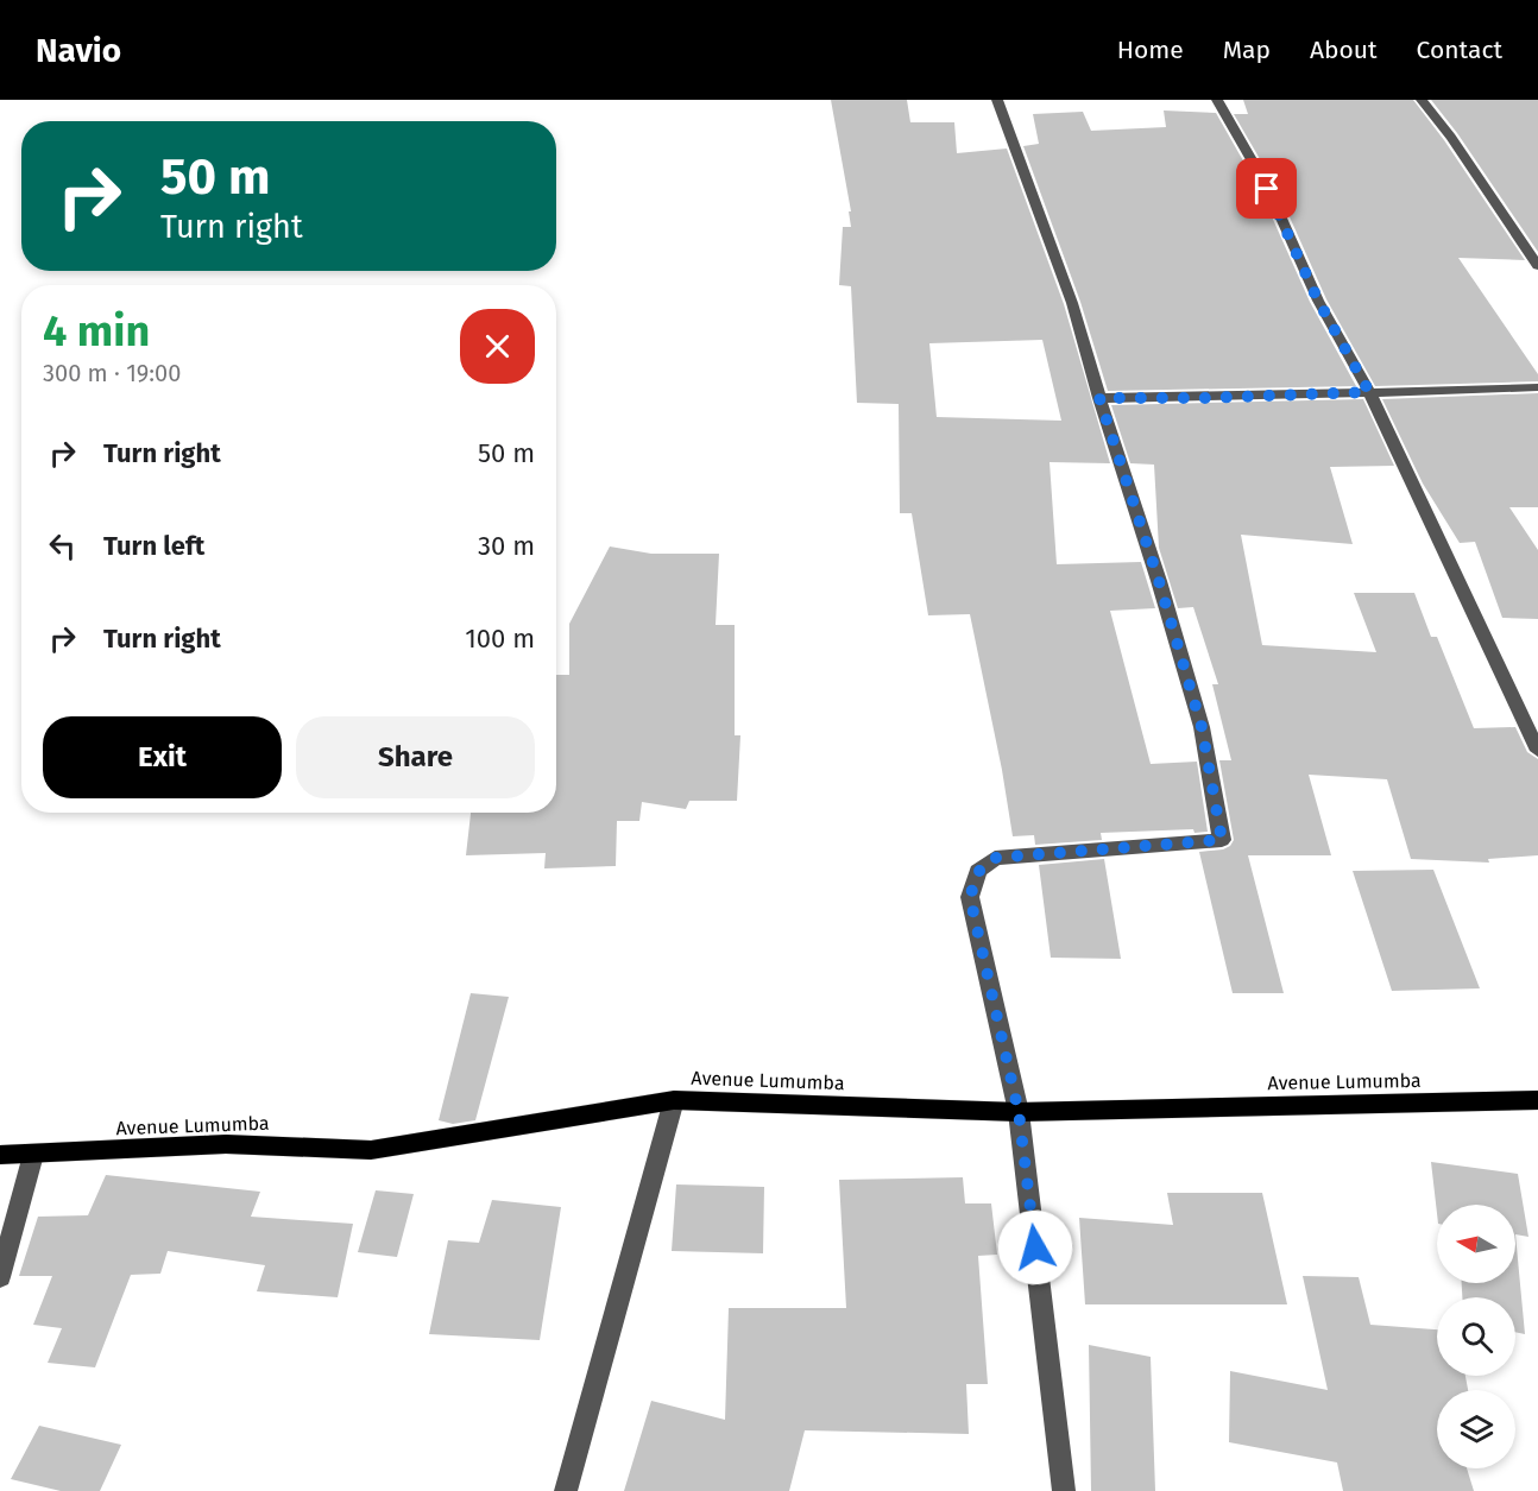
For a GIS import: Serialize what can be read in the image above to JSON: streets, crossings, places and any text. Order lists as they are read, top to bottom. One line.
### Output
{"streets":{"main road":["Avenue Lumumba"]},"north":"left","page":{"header":"Navio","nav":["Home","Map","About","Contact"],"turn":["50 m","Turn right"],"heading":["4 min","300 m · 19:00"],"list":[{"name":"Turn right","value":"50 m"},{"name":"Turn left","value":"30 m"},{"name":"Turn right","value":"100 m"}],"buttons":["Exit","Share"]}}
